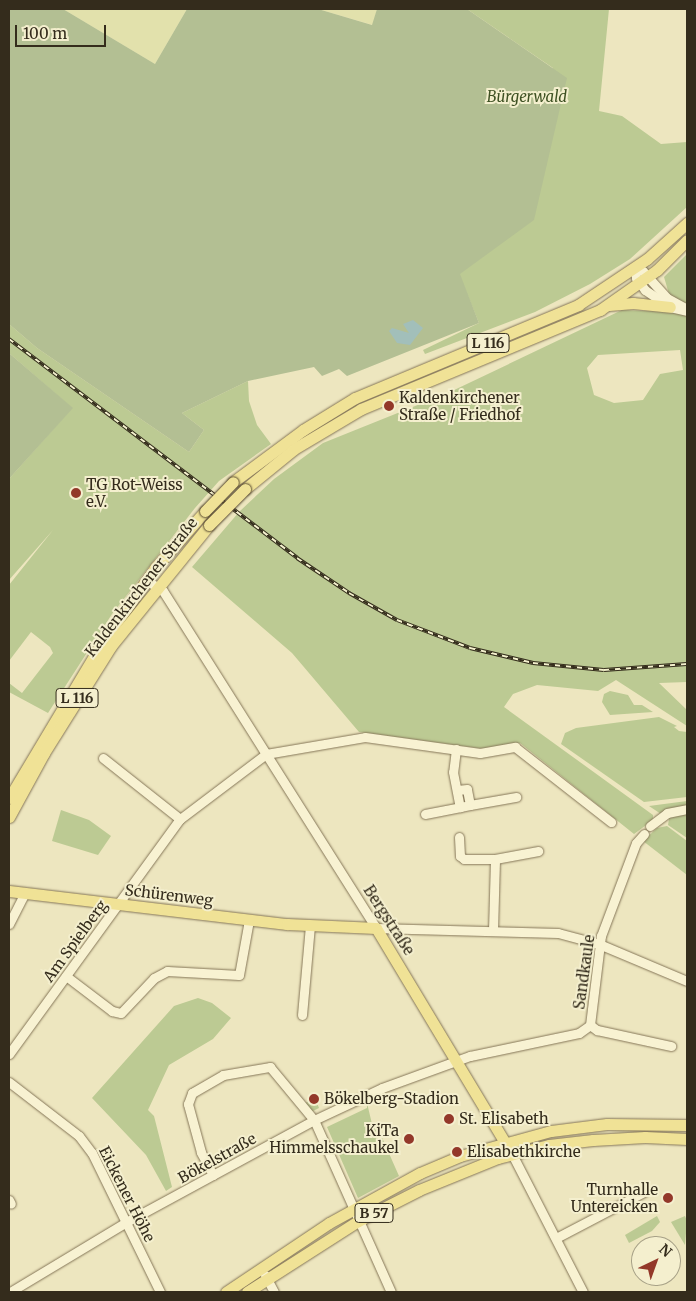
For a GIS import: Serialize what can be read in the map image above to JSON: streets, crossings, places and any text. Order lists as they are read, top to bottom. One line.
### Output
{"streets":{"main road":["L 116","Kaldenkirchener Straße","Schürenweg","Bergstraße","B 57"],"street":["Am Spielberg","Sandkaule","Bökelstraße","Eickener Höhe"]},"crossings":[["Kaldenkirchener Straße","Bergstraße"],["Schürenweg","Bergstraße"],["Schürenweg","Am Spielberg"],["Schürenweg","Sandkaule"],["Bergstraße","Am Spielberg"],["Bergstraße","Bökelstraße"],["Bergstraße","B 57"],["Sandkaule","Bökelstraße"],["Bökelstraße","Eickener Höhe"]],"parks":["Bürgerwald"],"places":["Kaldenkirchener Straße / Friedhof","TG Rot-Weiss e.V.","Bökelberg-Stadion","St. Elisabeth","KiTa Himmelsschaukel","Elisabethkirche","Turnhalle Untereicken"],"scale_bar":"100 m","north":"top right"}
